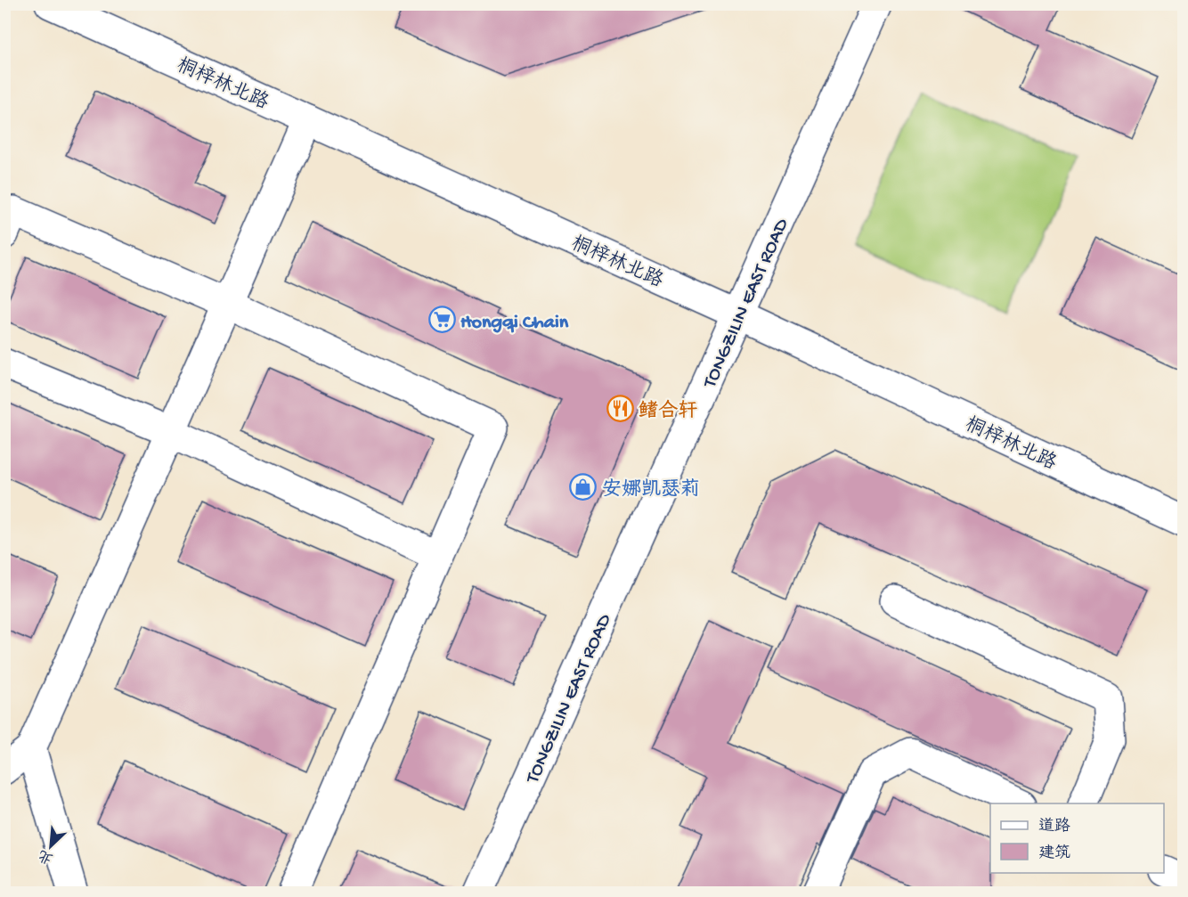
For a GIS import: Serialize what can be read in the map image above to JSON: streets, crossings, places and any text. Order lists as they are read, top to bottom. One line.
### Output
{"streets":{"street":["桐梓林北路","TONGZILIN EAST ROAD"]},"crossings":[["桐梓林北路","TONGZILIN EAST ROAD"]],"places":{"supermarket":["Hongqi Chain"],"restaurant":["鳍合轩"],"shop":["安娜凯瑟莉"]},"legend":["道路","建筑"],"north":"bottom left"}
